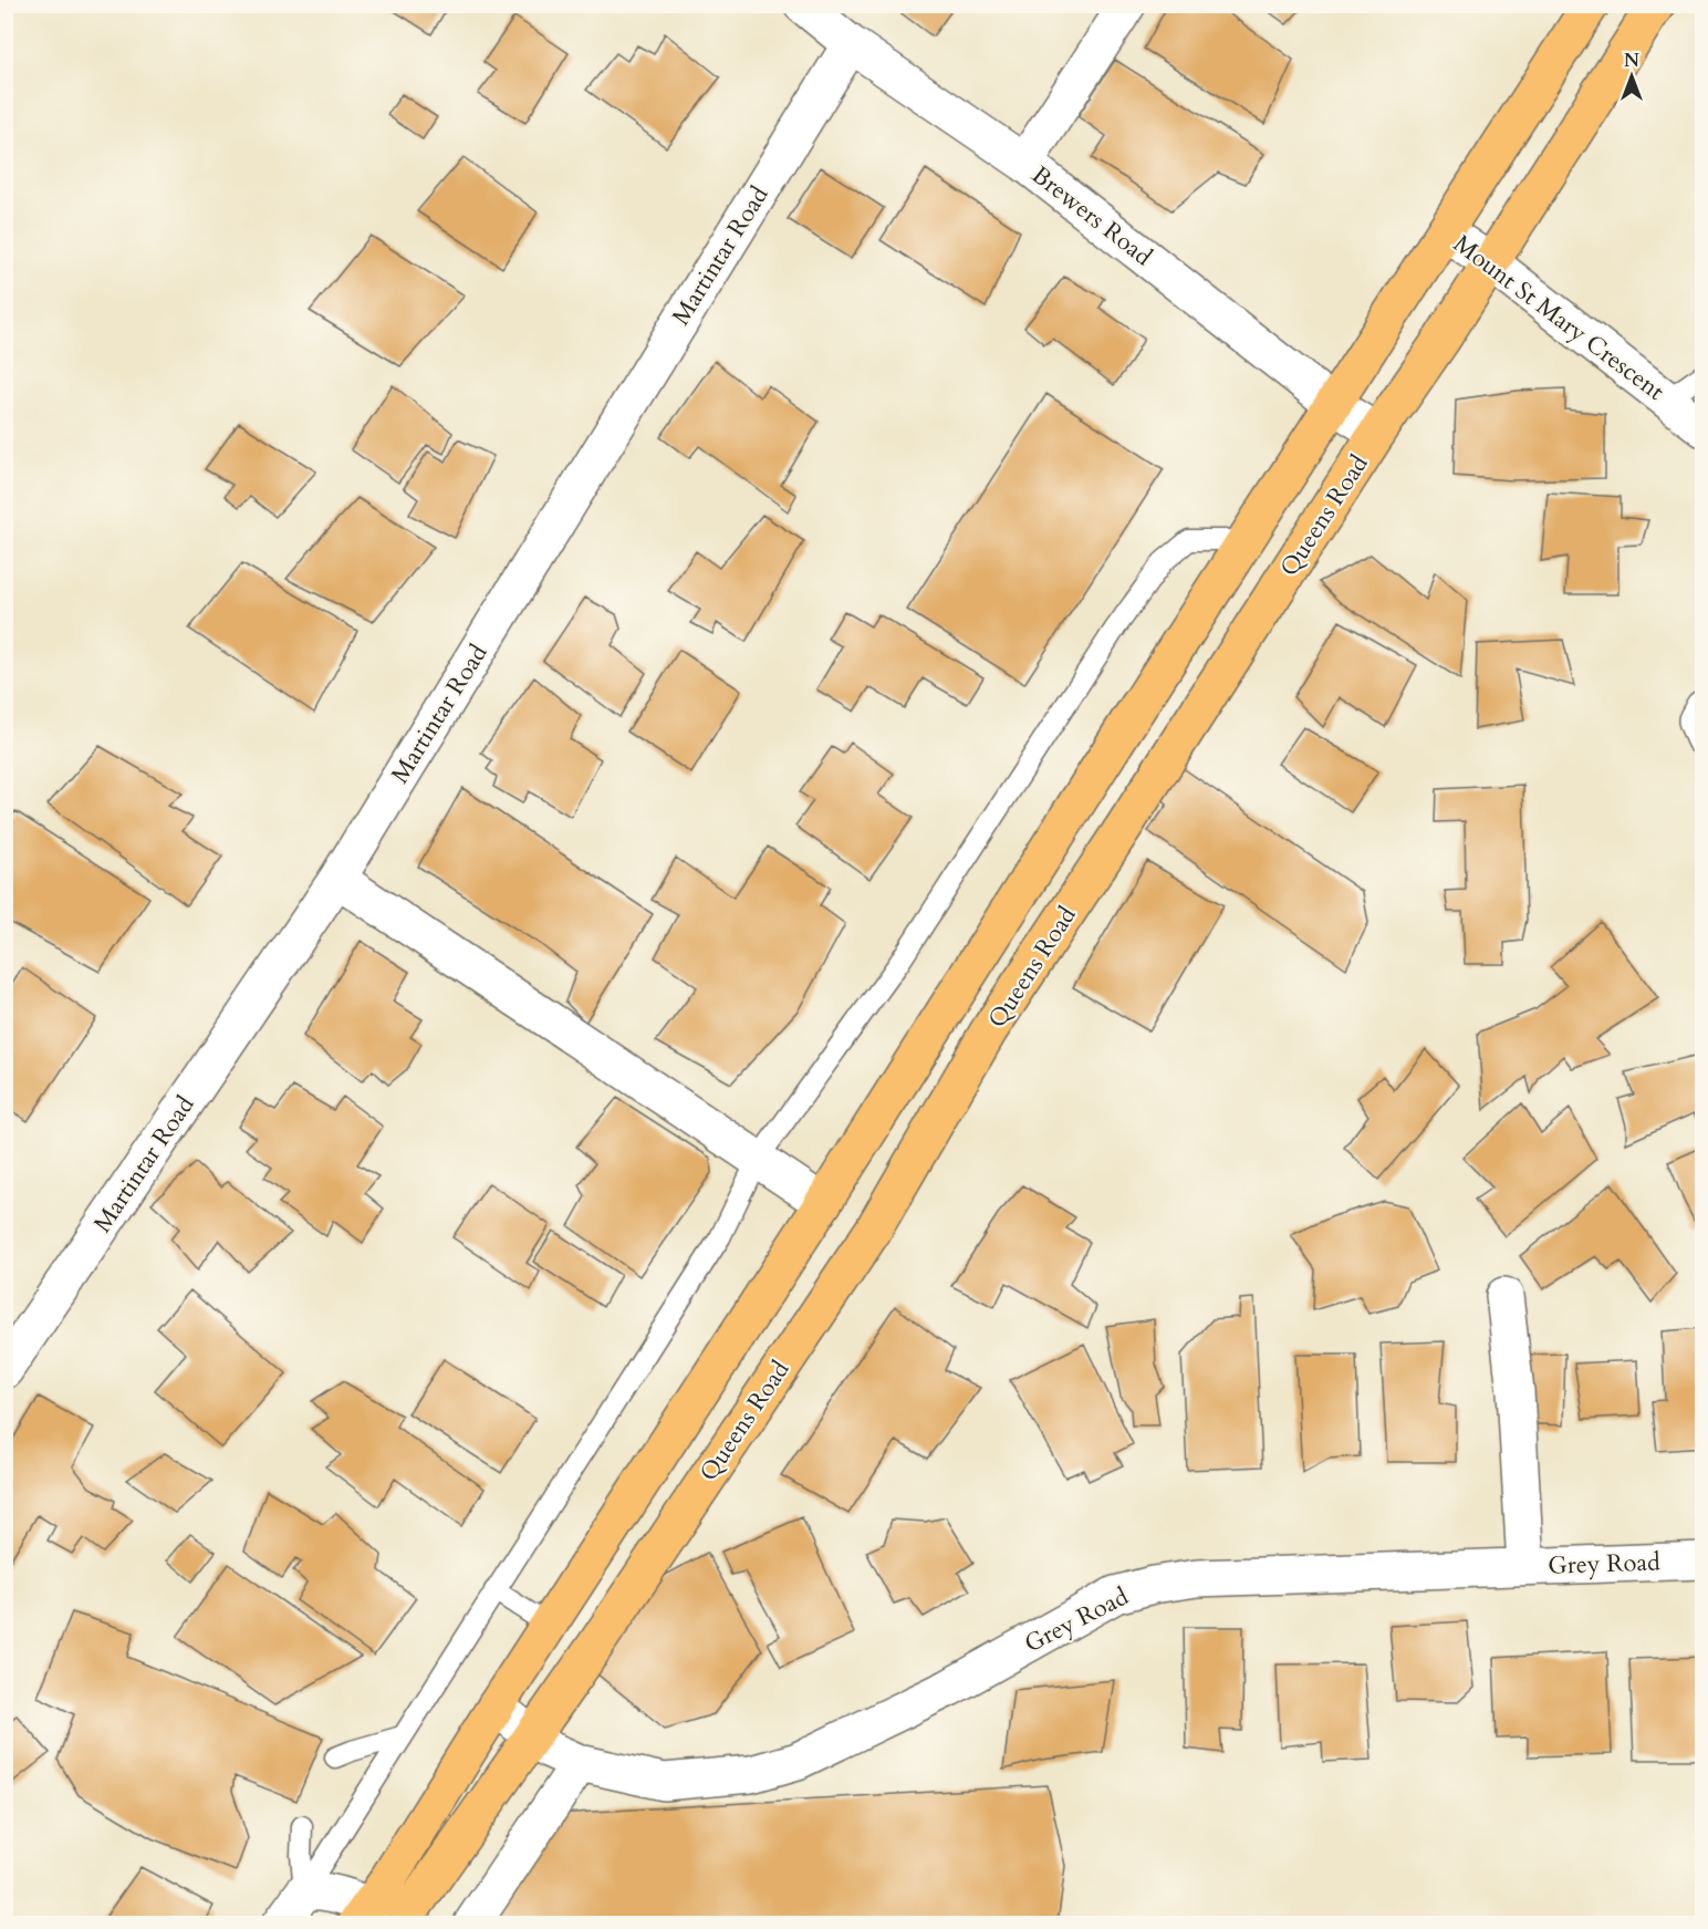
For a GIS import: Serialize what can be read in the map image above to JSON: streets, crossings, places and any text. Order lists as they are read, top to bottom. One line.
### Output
{"streets":{"main road":["Queens Road"],"street":["Brewers Road","Martintar Road","Mount St Mary Crescent","Grey Road"]},"crossings":[["Brewers Road","Martintar Road"],["Brewers Road","Queens Road"],["Mount St Mary Crescent","Queens Road"],["Queens Road","Grey Road"]],"north":"top"}
